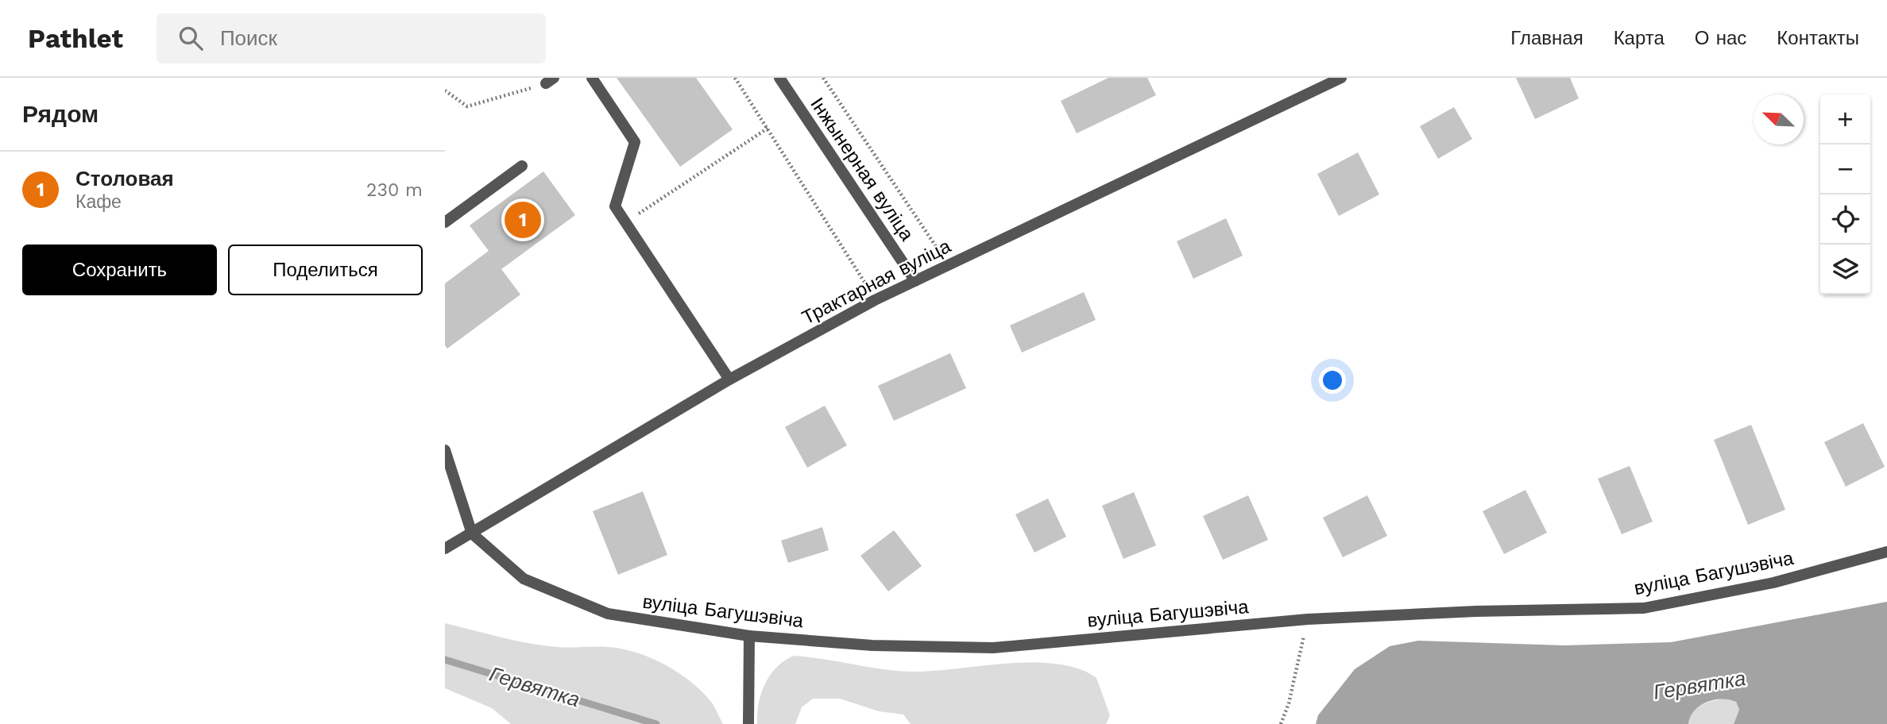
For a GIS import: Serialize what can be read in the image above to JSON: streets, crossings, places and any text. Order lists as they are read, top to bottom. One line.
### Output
{"streets":{"street":["Інжынерная вуліца","Трактарная вуліца","вуліца Багушэвіча"]},"crossings":[["Інжынерная вуліца","Трактарная вуліца"],["Трактарная вуліца","вуліца Багушэвіча"]],"water":["Гервятка"],"north":"top left","page":{"header":"Pathlet","search":"Поиск","nav":["Главная","Карта","О нас","Контакты"],"heading":"Рядом","map_buttons":["+","−"],"list":[{"mark":"1","name":"Столовая","note":"Кафе","value":"230 m"}],"pins":"1","buttons":["Сохранить","Поделиться"]}}
